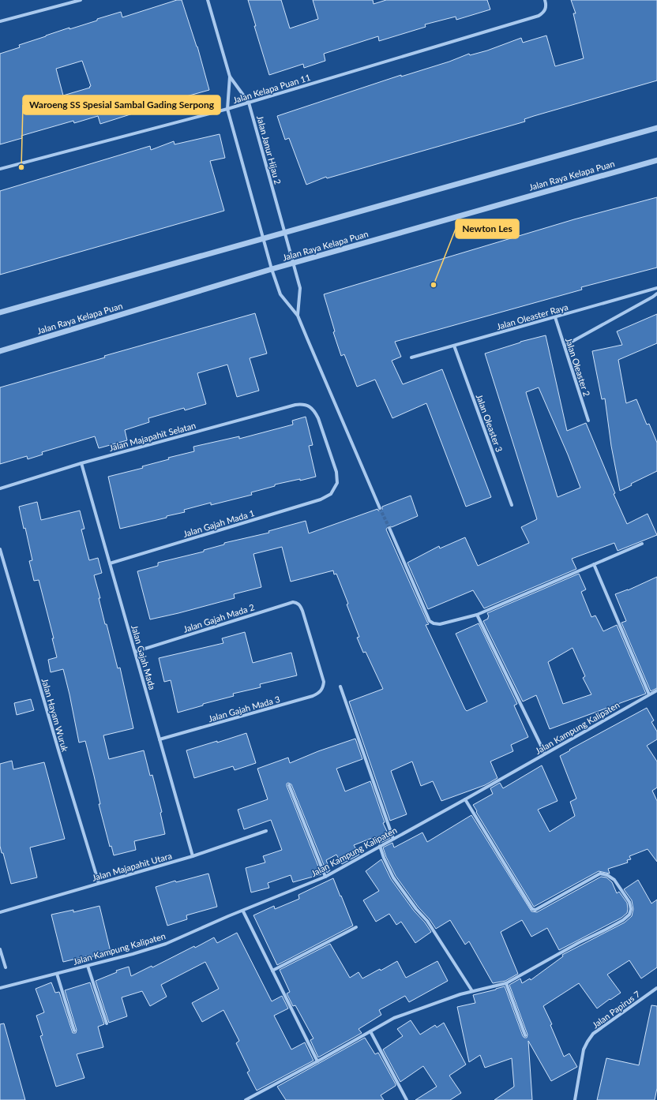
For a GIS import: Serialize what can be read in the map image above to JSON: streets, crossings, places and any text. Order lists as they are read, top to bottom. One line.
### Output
{"streets":{"street":["Jalan Kelapa Puan 11","Jalan Janur Hijau 2","Jalan Raya Kelapa Puan","Jalan Oleaster Raya","Jalan Oleaster 2","Jalan Oleaster 3","Jalan Majapahit Selatan","Jalan Gajah Mada 1","Jalan Gajah Mada 2","Jalan Gajah Mada","Jalan Gajah Mada 3","Jalan Hayam Wuruk","Jalan Kampung Kalipaten","Jalan Majapahit Utara","Jalan Papirus 7"]},"crossings":[["Jalan Kelapa Puan 11","Jalan Janur Hijau 2"],["Jalan Janur Hijau 2","Jalan Raya Kelapa Puan"],["Jalan Oleaster Raya","Jalan Oleaster 2"],["Jalan Oleaster Raya","Jalan Oleaster 3"],["Jalan Majapahit Selatan","Jalan Gajah Mada 1"],["Jalan Majapahit Selatan","Jalan Gajah Mada"],["Jalan Gajah Mada 1","Jalan Gajah Mada"],["Jalan Gajah Mada 2","Jalan Gajah Mada"],["Jalan Gajah Mada 2","Jalan Gajah Mada 3"],["Jalan Gajah Mada","Jalan Gajah Mada 3"],["Jalan Gajah Mada","Jalan Majapahit Utara"],["Jalan Hayam Wuruk","Jalan Majapahit Utara"]],"places":["Waroeng SS Spesial Sambal Gading Serpong","Newton Les"]}
